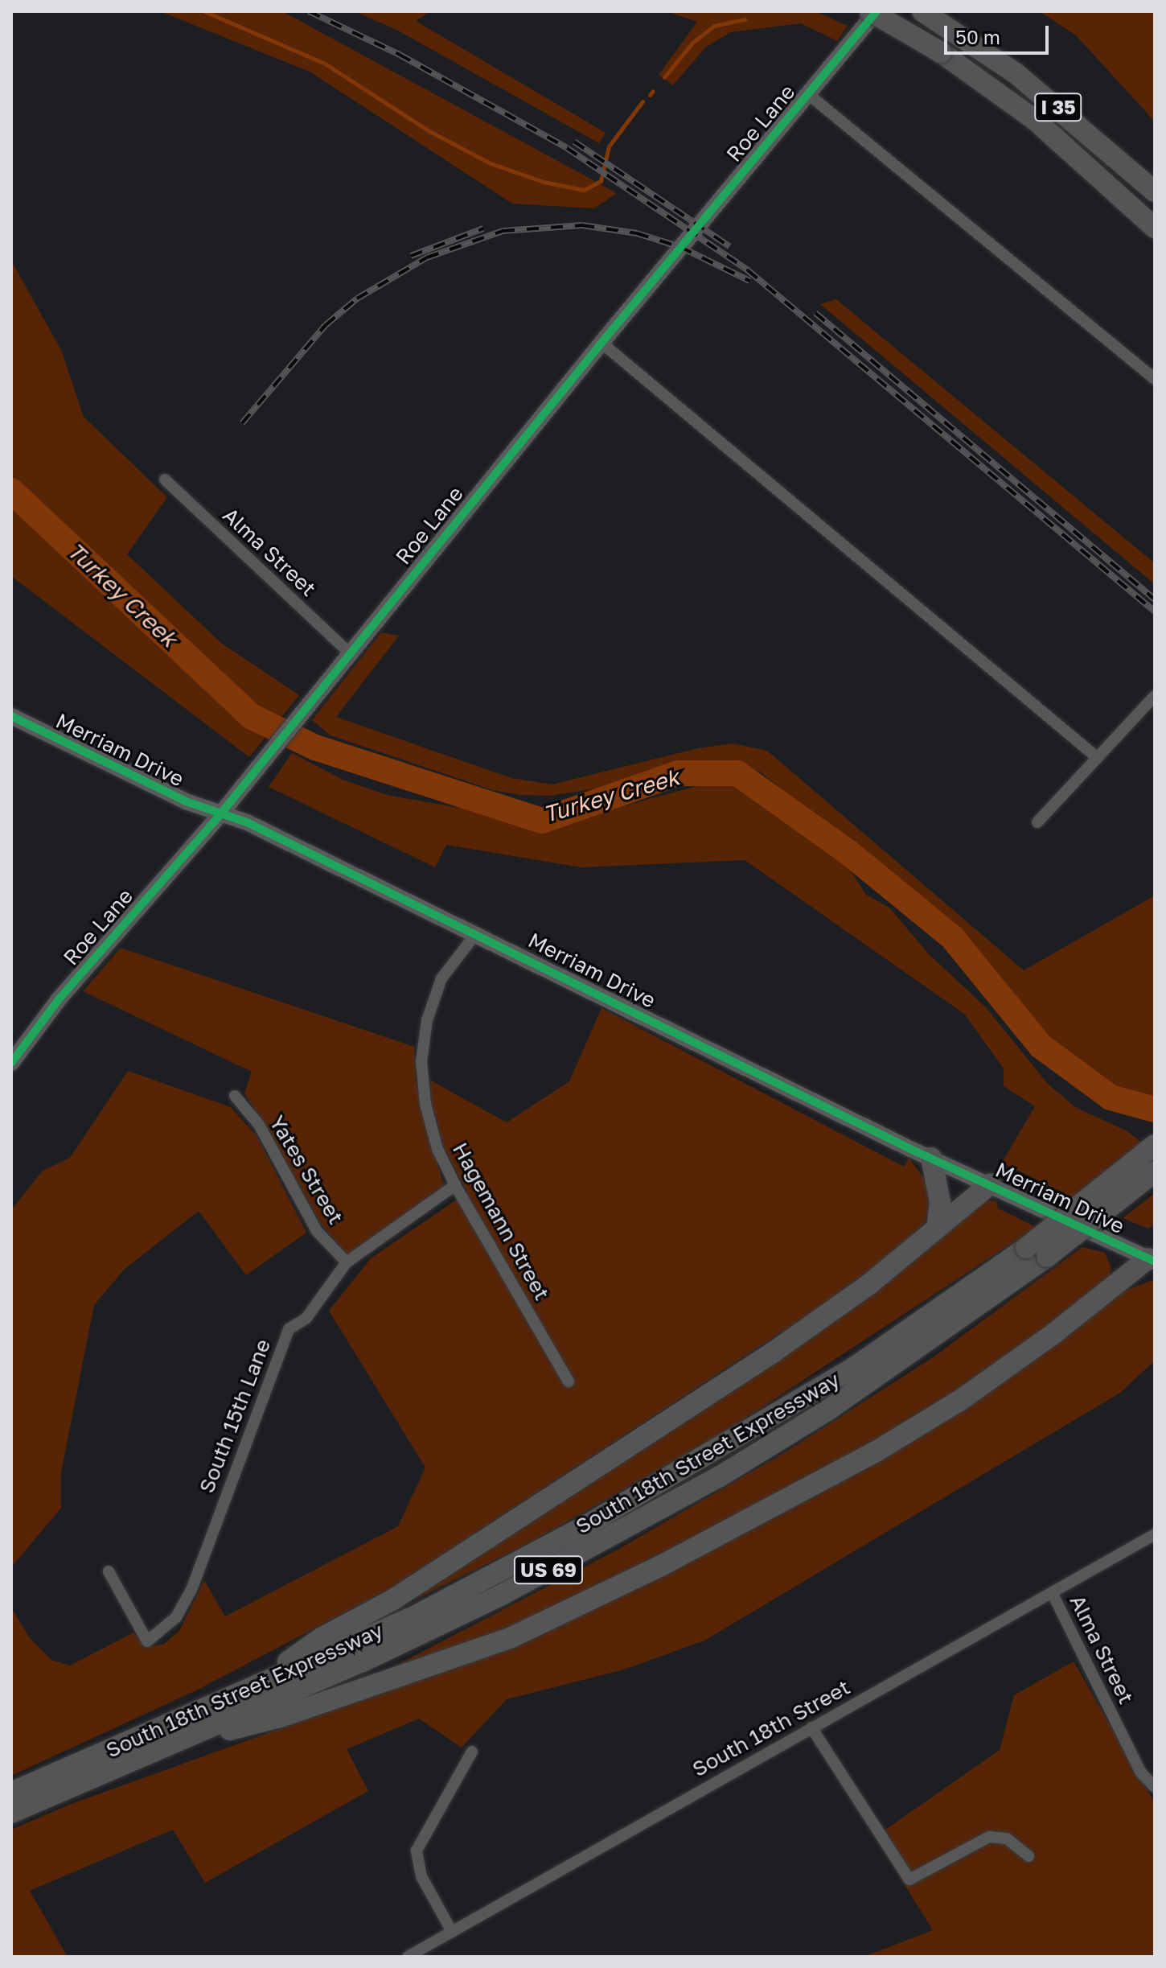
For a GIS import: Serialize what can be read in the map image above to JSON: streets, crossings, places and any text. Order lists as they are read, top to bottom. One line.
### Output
{"streets":{"highway":["I 35","South 18th Street Expressway","US 69"],"street":["Roe Lane","Alma Street","Merriam Drive","Yates Street","Hagemann Street","South 15th Lane","South 18th Street"]},"crossings":[["Roe Lane","Alma Street"],["Roe Lane","Merriam Drive"],["Alma Street","South 18th Street"],["Merriam Drive","Hagemann Street"],["Yates Street","South 15th Lane"],["Hagemann Street","South 15th Lane"]],"water":["Turkey Creek"],"scale_bar":"50 m"}
